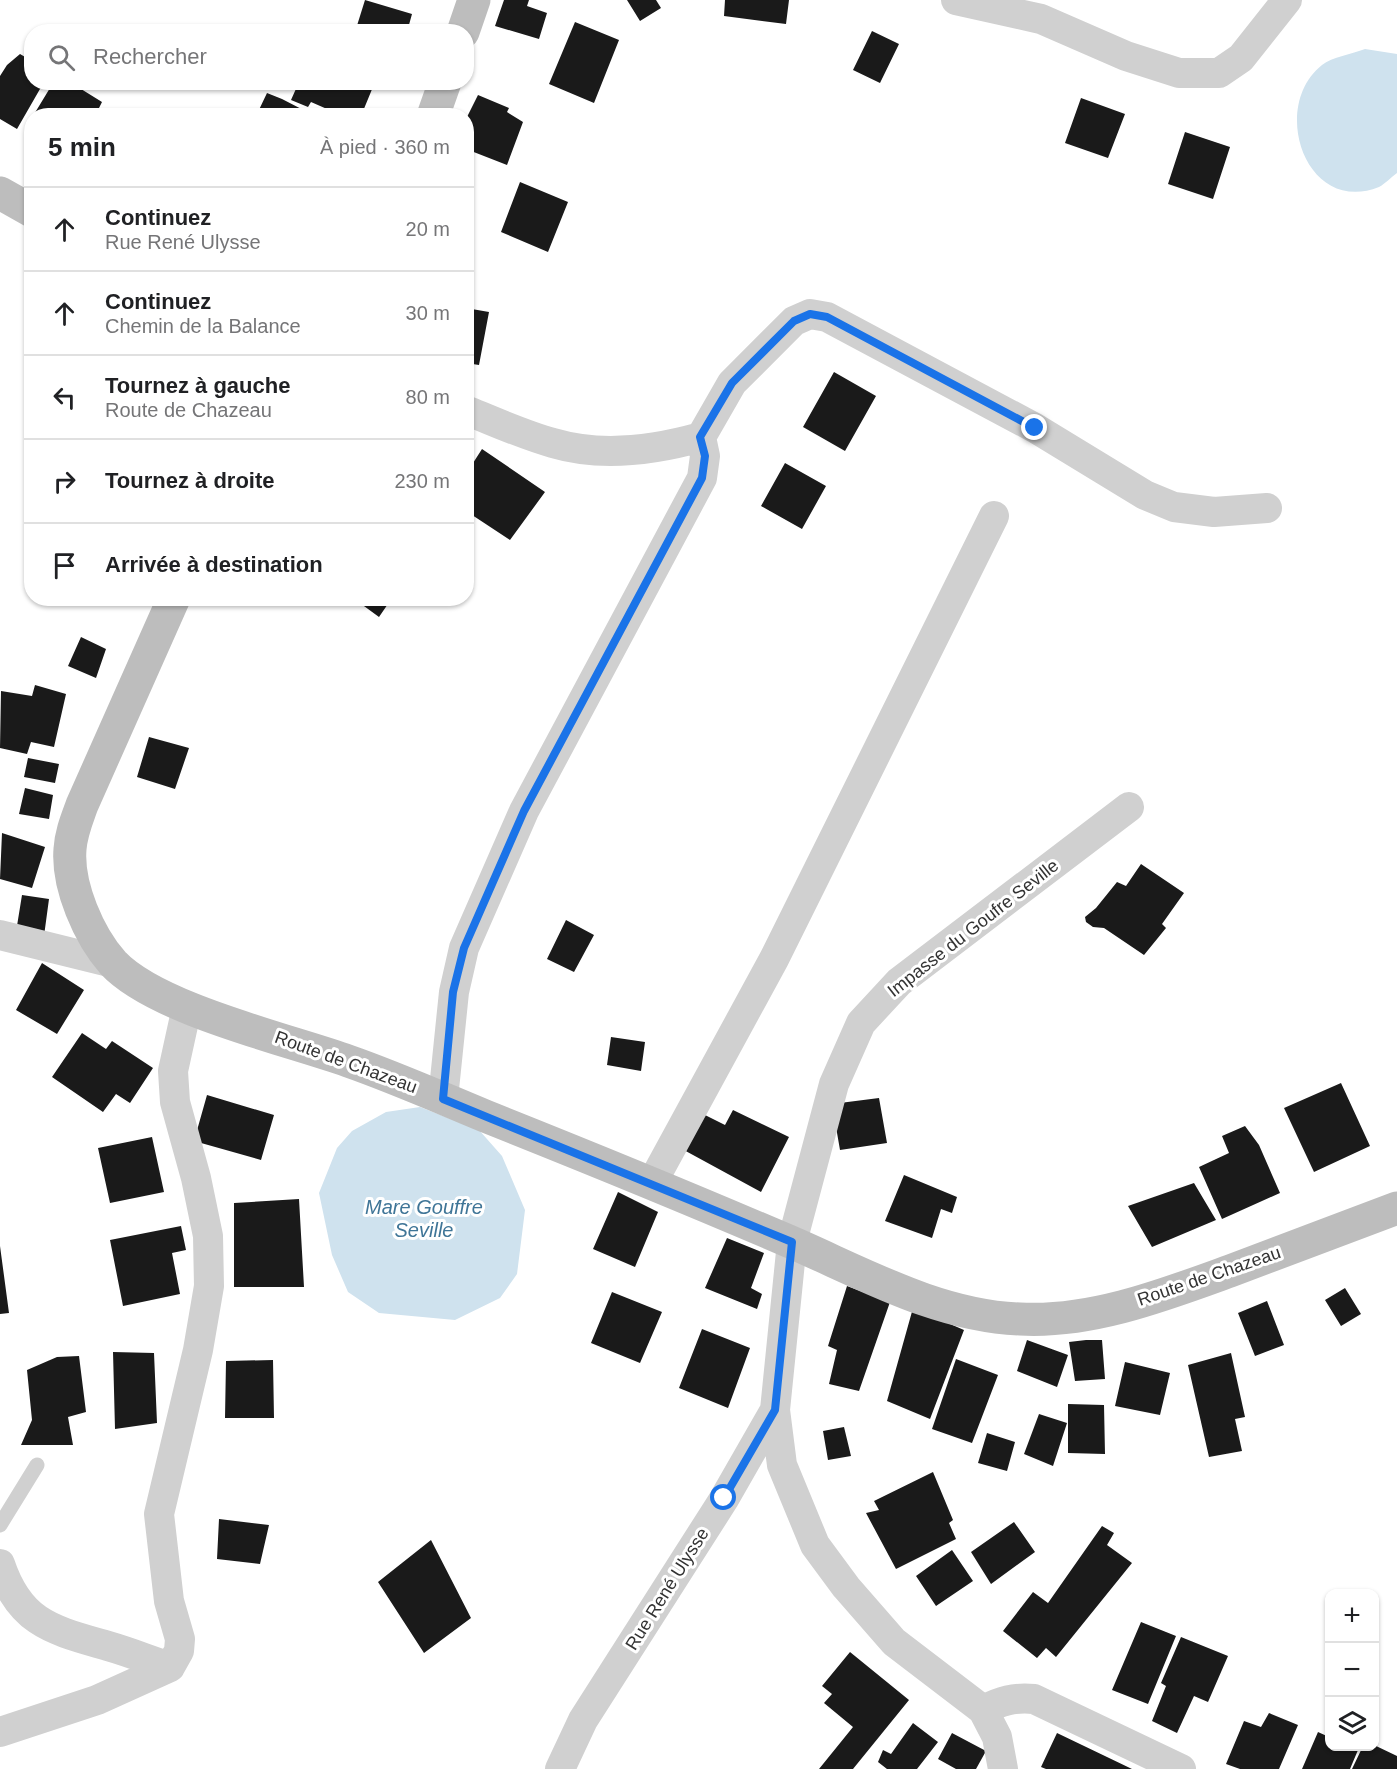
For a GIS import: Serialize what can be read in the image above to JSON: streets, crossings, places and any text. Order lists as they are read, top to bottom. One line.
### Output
{"streets":{"main road":["Route de Chazeau"],"street":["Impasse du Goufre Seville","Rue René Ulysse"]},"crossings":[["Impasse du Goufre Seville","Route de Chazeau"],["Impasse du Goufre Seville","Rue René Ulysse"]],"water":["Mare Gouffre Seville"],"page":{"search":"Rechercher","heading":["5 min","À pied · 360 m"],"list":[["Continuez","Rue René Ulysse","20 m"],["Continuez","Chemin de la Balance","30 m"],["Tournez à gauche","Route de Chazeau","80 m"],["Tournez à droite","230 m"],"Arrivée à destination"],"map_buttons":["+","−"]}}
